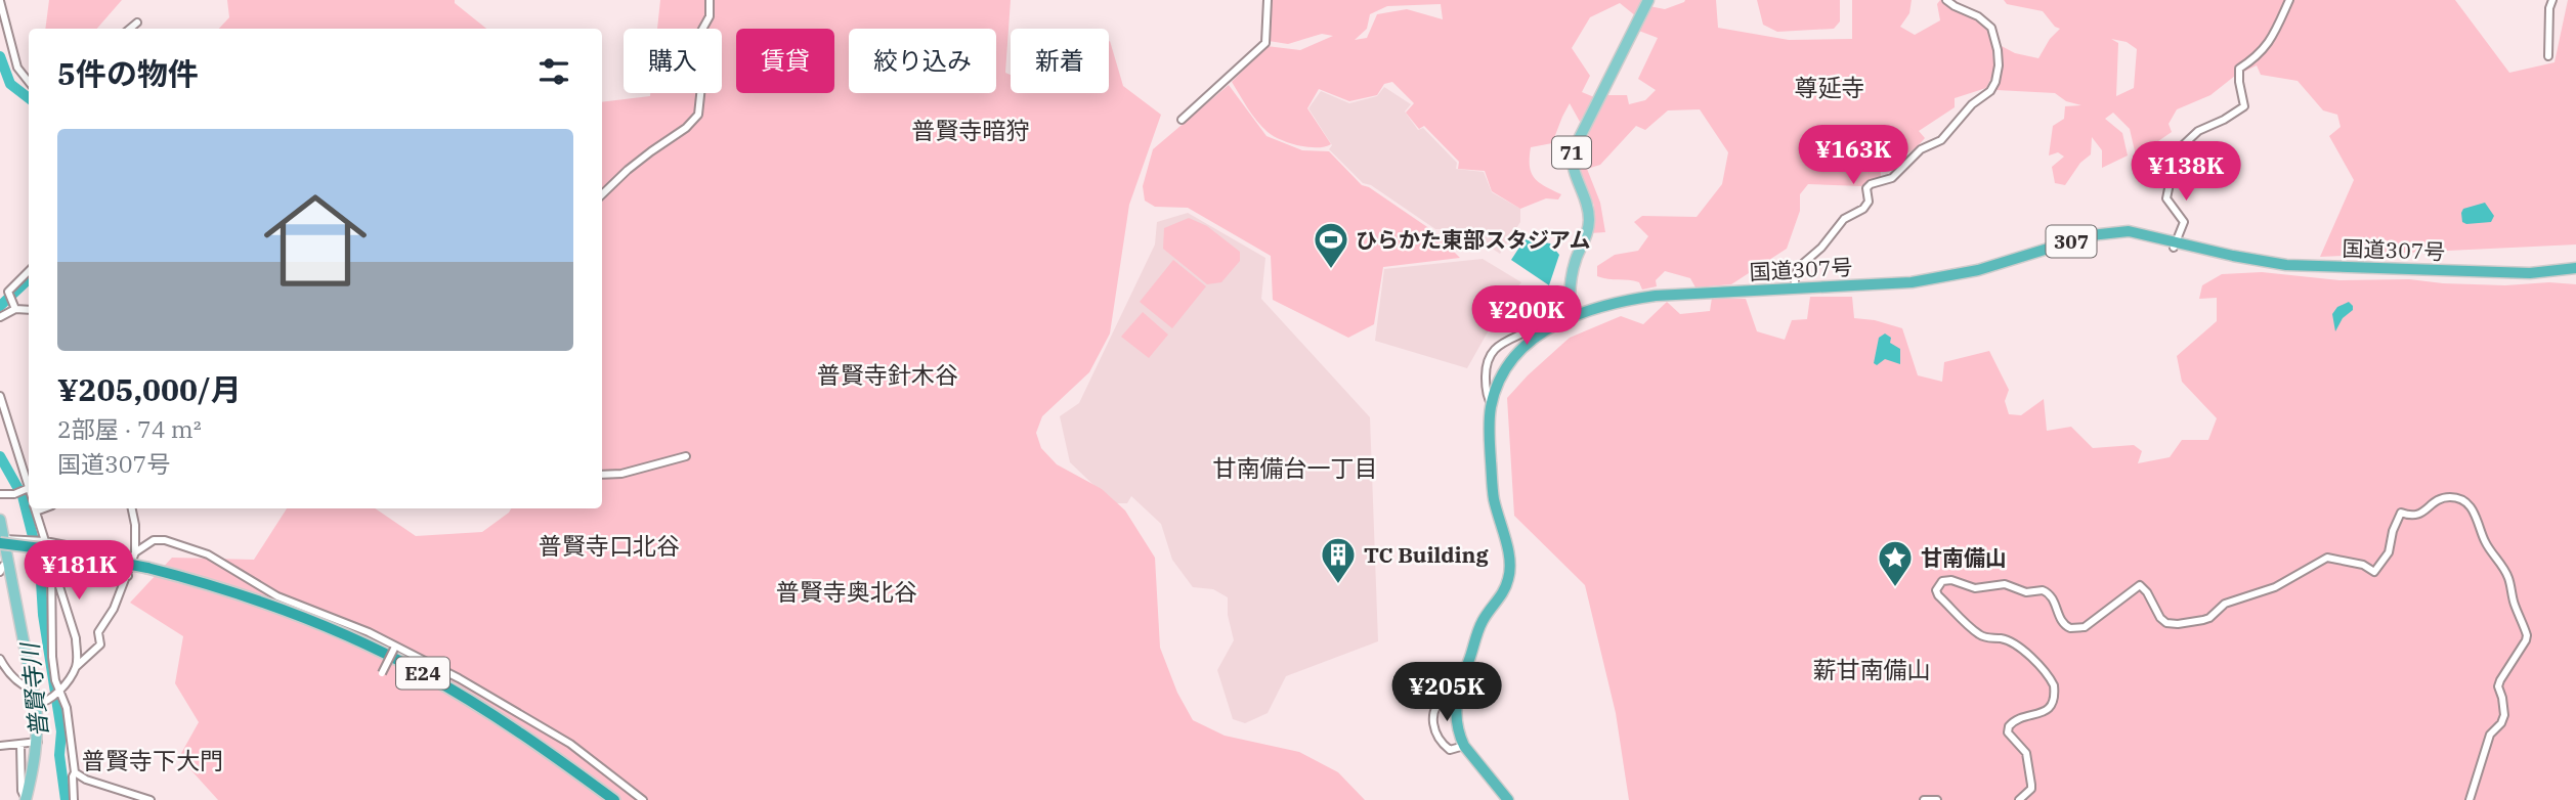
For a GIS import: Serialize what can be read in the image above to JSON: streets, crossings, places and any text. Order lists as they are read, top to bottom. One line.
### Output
{"streets":{"highway":["307","国道307号","E24"],"main road":["71"]},"crossings":[["71","国道307号"]],"districts":["尊延寺","普賢寺暗狩","普賢寺針木谷","甘南備台一丁目","普賢寺口北谷","普賢寺奥北谷","薪甘南備山","普賢寺下大門"],"water":["普賢寺川"],"places":{"sports":["ひらかた東部スタジアム"],"building":["TC Building"],"place":["甘南備山"]},"page":{"chip":["購入","賃貸","絞り込み","新着"],"heading":"5件の物件","list":[{"name":"¥205,000/月","note":"2部屋 · 74 m² · 国道307号"}],"price":["¥163K","¥138K","¥200K","¥181K","¥205K"]}}
